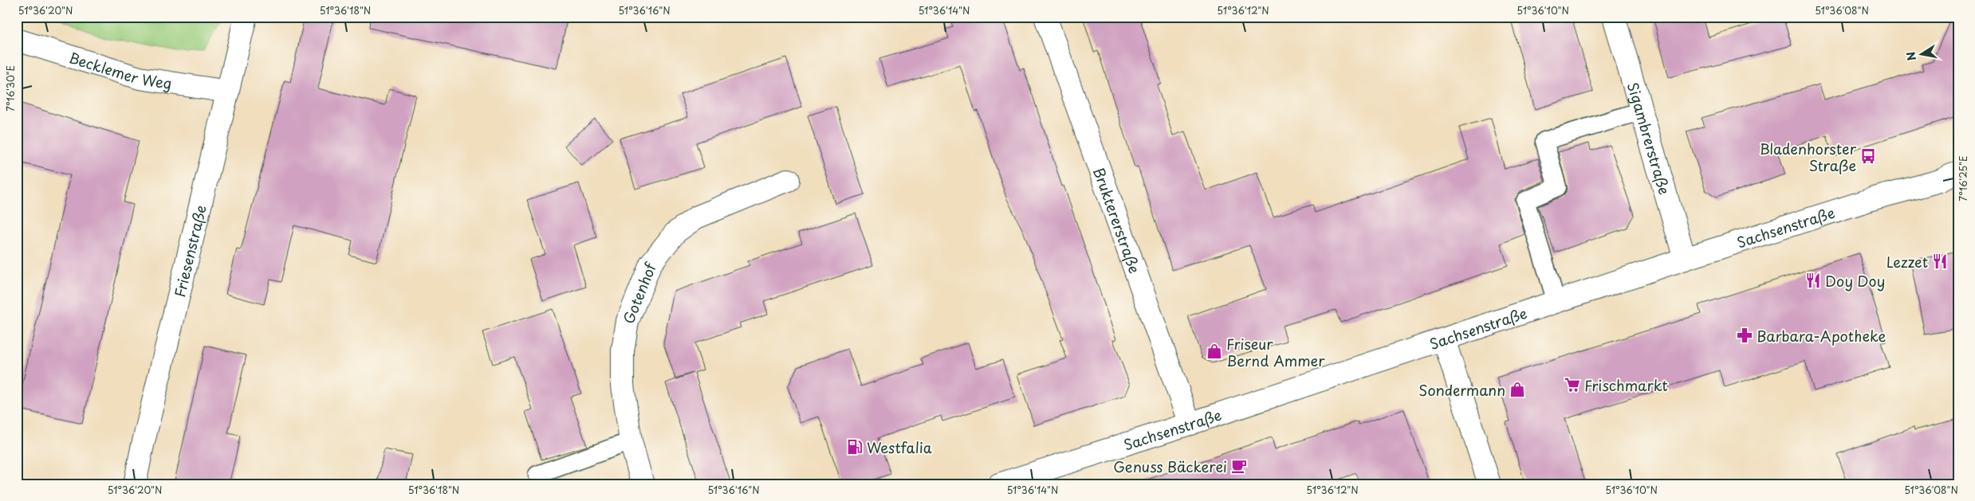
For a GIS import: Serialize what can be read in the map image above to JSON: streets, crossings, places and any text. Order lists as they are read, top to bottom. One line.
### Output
{"streets":{"street":["Becklemer Weg","Sigambrerstraße","Bruktererstraße","Sachsenstraße","Friesenstraße","Gotenhof"]},"crossings":[["Becklemer Weg","Friesenstraße"],["Sigambrerstraße","Sachsenstraße"],["Bruktererstraße","Sachsenstraße"]],"places":{"bus stop":["Bladenhorster Straße"],"restaurant":["Lezzet","Doy Doy"],"pharmacy":["Barbara-Apotheke"],"shop":["Friseur Bernd Ammer","Sondermann"],"supermarket":["Frischmarkt"],"fuel station":["Westfalia"],"cafe":["Genuss Bäckerei"]},"north":"left","coordinates":["51°36'20\"N","51°36'18\"N","51°36'16\"N","51°36'14\"N","51°36'12\"N","51°36'10\"N","51°36'08\"N","7°16'30\"E","7°16'25\"E"]}
